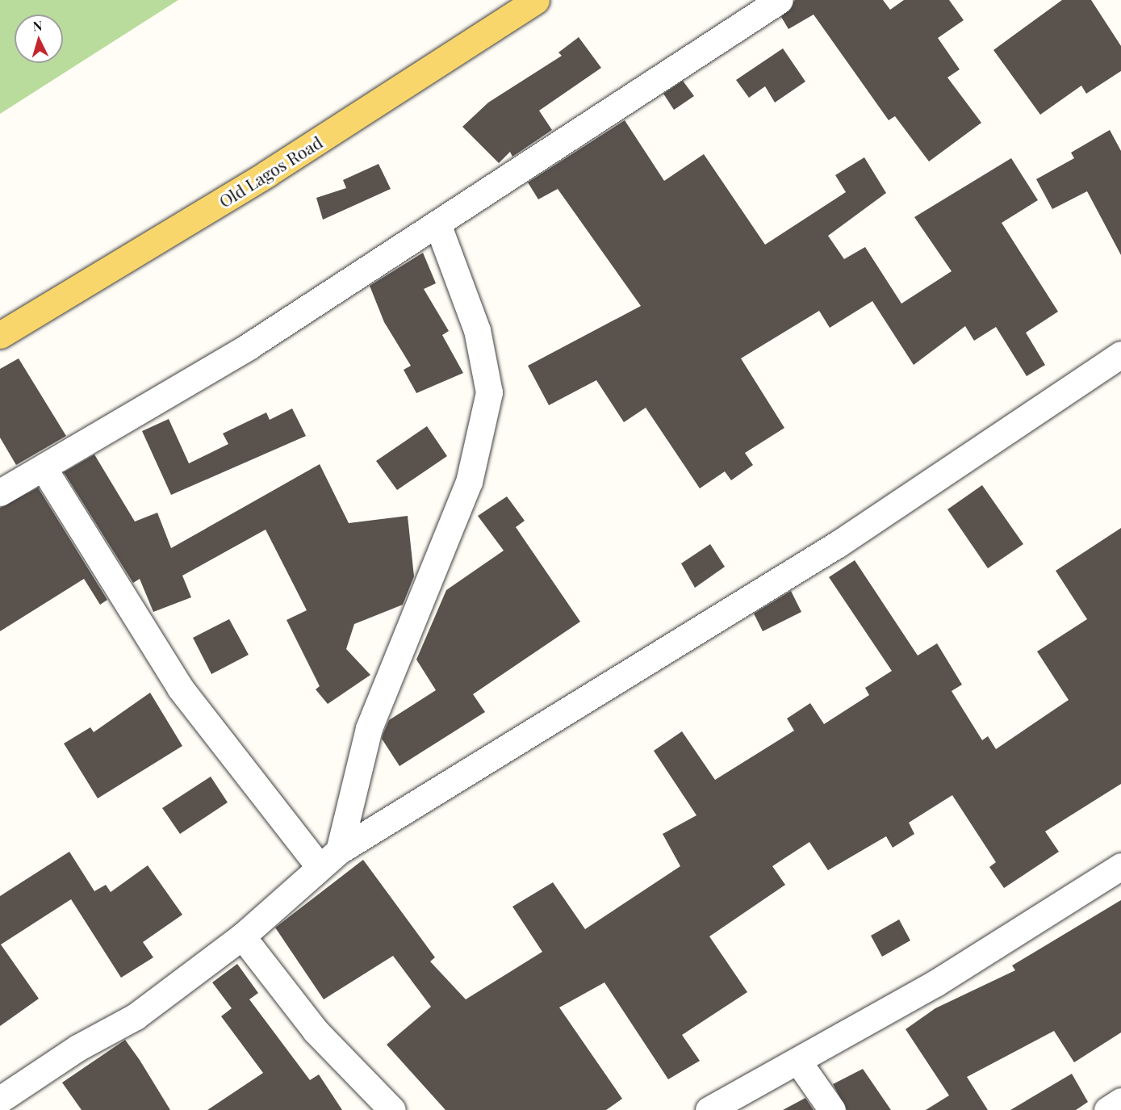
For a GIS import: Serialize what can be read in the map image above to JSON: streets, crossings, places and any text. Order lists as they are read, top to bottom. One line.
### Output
{"streets":{"main road":["Old Lagos Road"]},"north":"top"}
